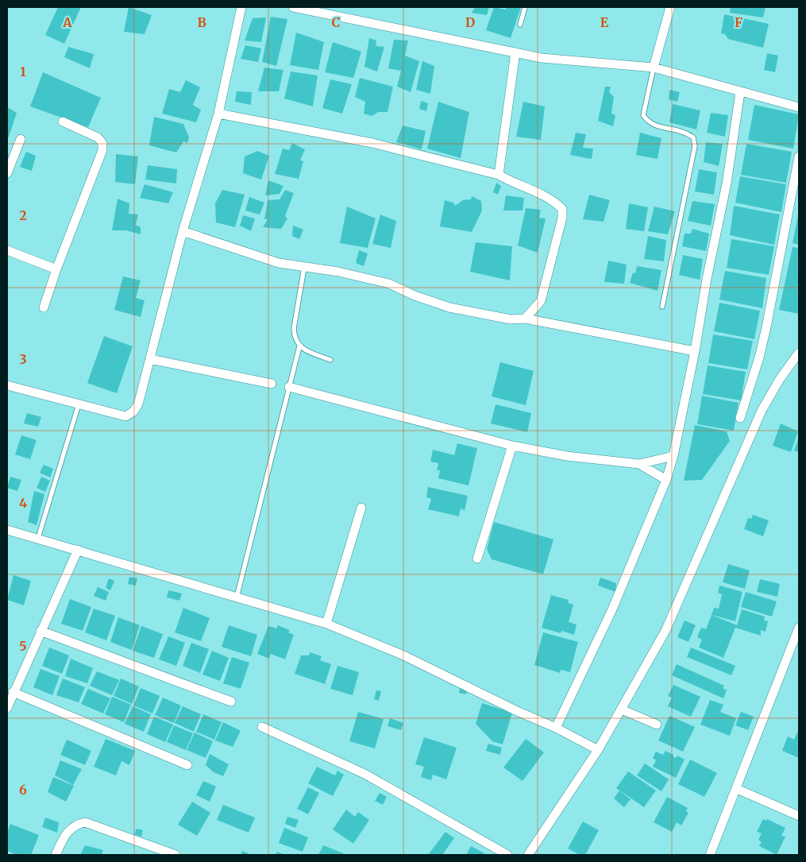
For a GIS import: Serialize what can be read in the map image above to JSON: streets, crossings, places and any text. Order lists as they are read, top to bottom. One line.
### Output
{"grid":{"columns":["A","B","C","D","E","F"],"rows":["1","2","3","4","5","6"]}}
